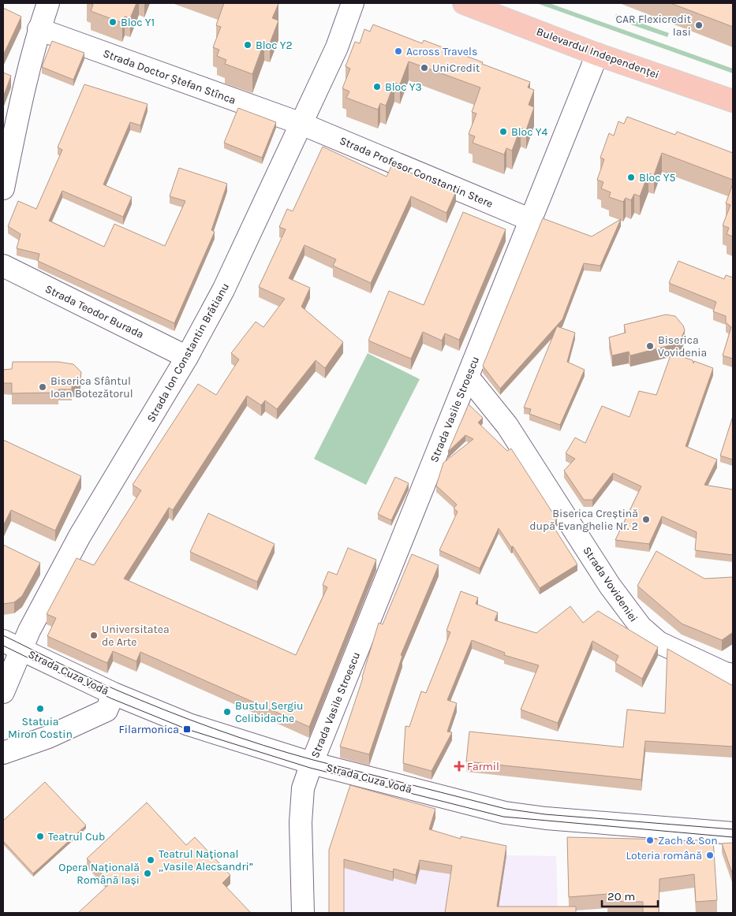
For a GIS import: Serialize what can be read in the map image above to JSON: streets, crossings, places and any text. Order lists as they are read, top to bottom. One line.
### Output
{"streets":{"main road":["Bulevardul Independenței"],"street":["Strada Doctor Ștefan Stînca","Strada Profesor Constantin Stere","Strada Teodor Burada","Strada Ion Constantin Brătianu","Strada Vasile Stroescu","Strada Vovideniei","Strada Cuza Vodă"]},"crossings":[["Bulevardul Independenței","Strada Vasile Stroescu"],["Strada Doctor Ștefan Stînca","Strada Profesor Constantin Stere"],["Strada Doctor Ștefan Stînca","Strada Ion Constantin Brătianu"],["Strada Profesor Constantin Stere","Strada Ion Constantin Brătianu"],["Strada Profesor Constantin Stere","Strada Vasile Stroescu"],["Strada Teodor Burada","Strada Ion Constantin Brătianu"],["Strada Ion Constantin Brătianu","Strada Cuza Vodă"],["Strada Vasile Stroescu","Strada Vovideniei"],["Strada Vasile Stroescu","Strada Cuza Vodă"]],"places":{"other":["Bloc Y1","CAR Flexicredit Iasi","Bloc Y2","Across Travels","UniCredit","Bloc Y3","Bloc Y4","Bloc Y5","Biserica Vovidenia","Biserica Sfântul Ioan Botezătorul","Biserica Creștină după Evanghelie Nr. 2","Universitatea de Arte","Statuia Miron Costin","Bustul Sergiu Celibidache","Teatrul Cub","Zach & Son","Loteria română","Teatrul Național „Vasile Alecsandri”","Opera Națională Română Iași"],"transit":["Filarmonica"],"health":["Farmil"]},"scale_bar":"20 m"}
